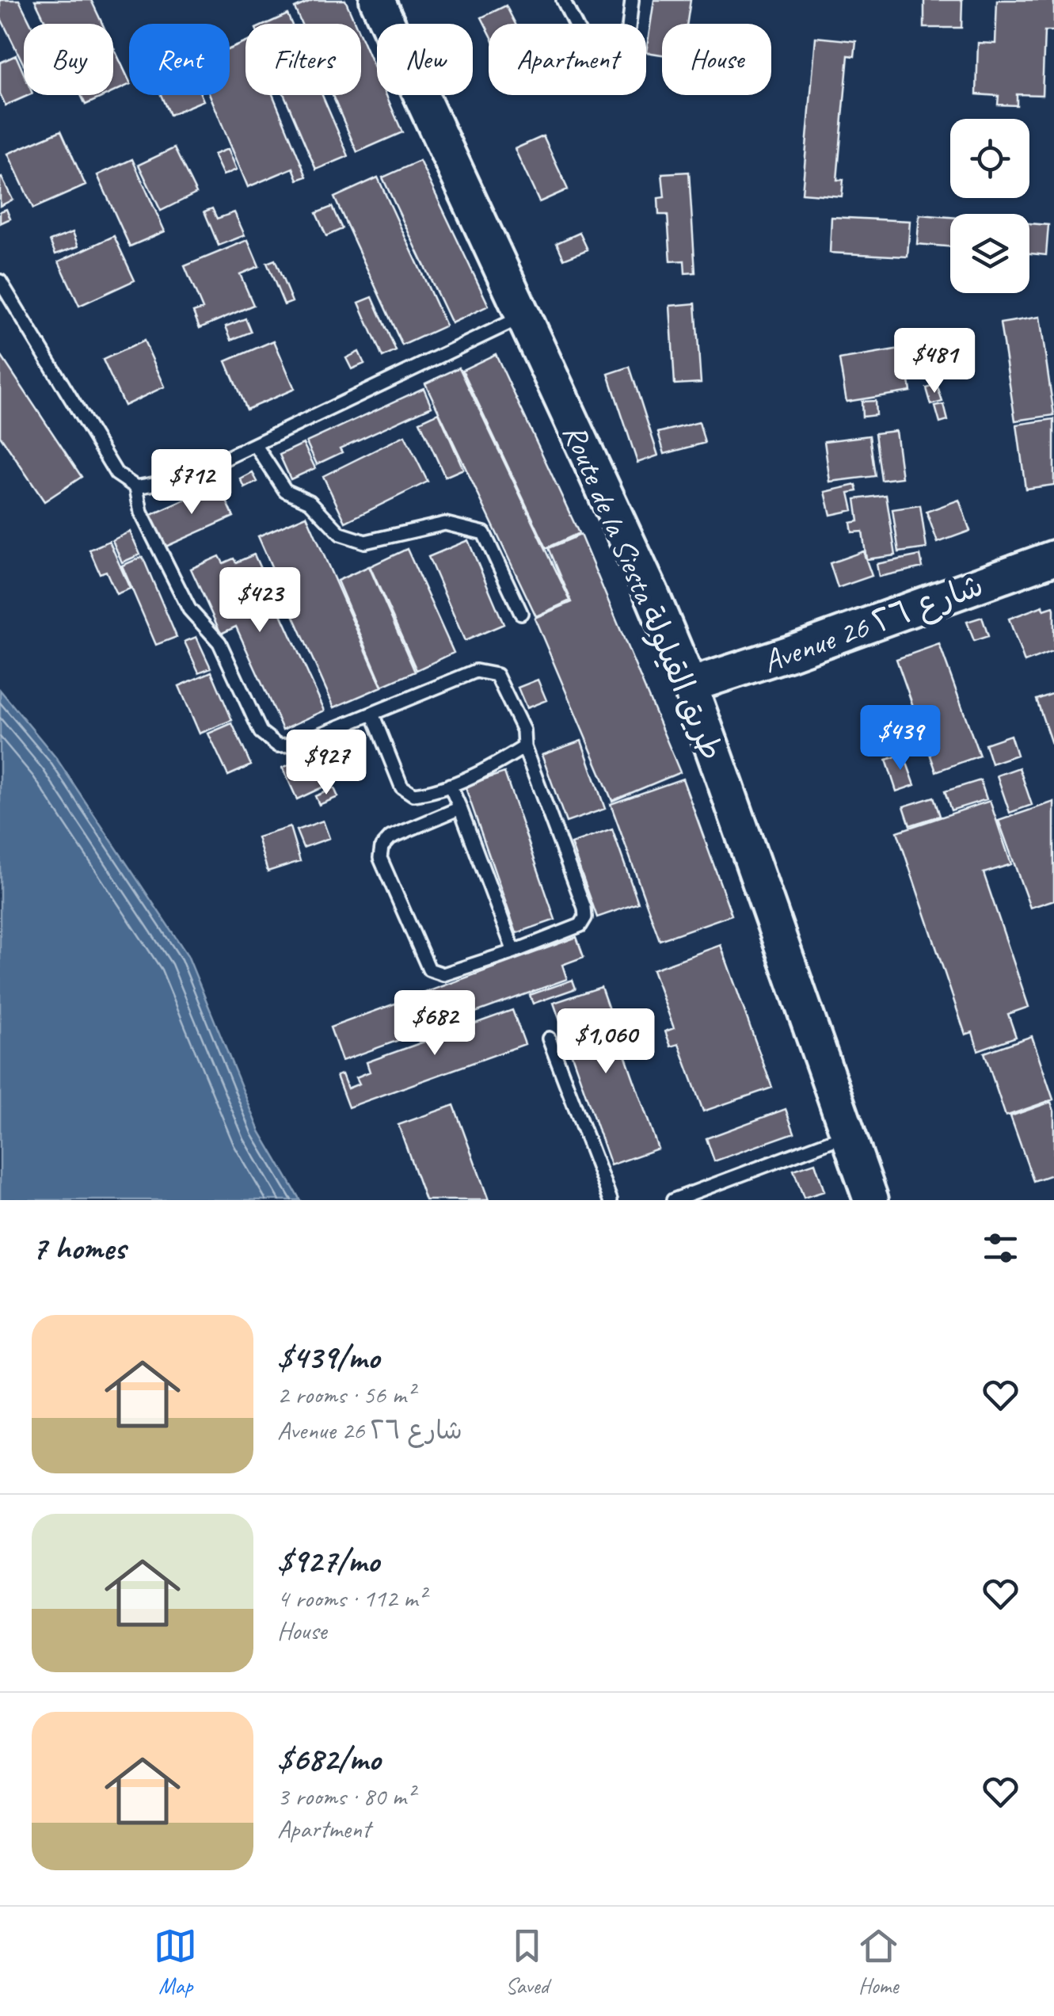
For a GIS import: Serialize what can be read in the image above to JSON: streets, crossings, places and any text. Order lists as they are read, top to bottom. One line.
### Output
{"streets":{"main road":["Route de la Siesta طريق القيلولة","Avenue 26 شارع ٢٦"]},"crossings":[["Route de la Siesta طريق القيلولة","Avenue 26 شارع ٢٦"]],"page":{"chip":["Buy","Rent","Filters","New","Apartment","House"],"price":["$481","$712","$423","$439","$927","$682","$1,060"],"heading":"7 homes","list":[{"name":"$439/mo","note":"2 rooms · 56 m² · Avenue 26 شارع ٢٦"},{"name":"$927/mo","note":"4 rooms · 112 m² · House"},{"name":"$682/mo","note":"3 rooms · 80 m² · Apartment"}],"tabs":["Map","Saved","Home"]}}
